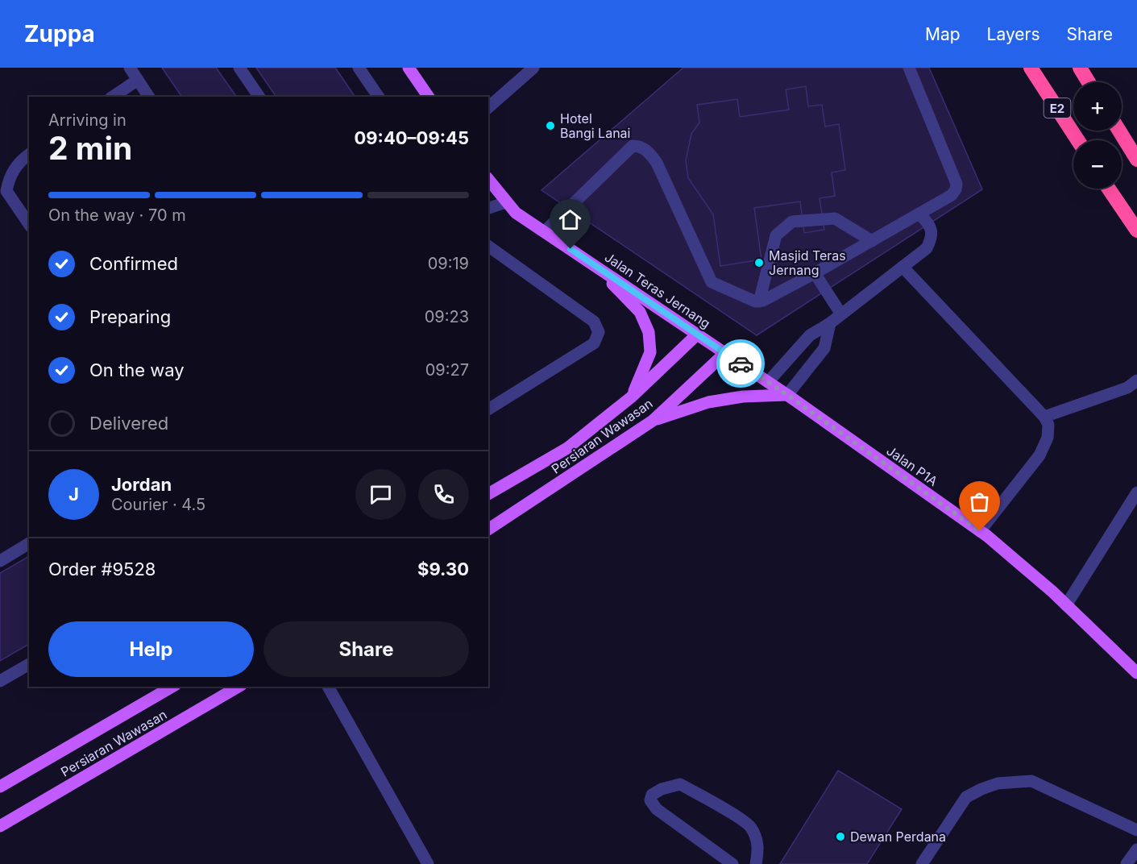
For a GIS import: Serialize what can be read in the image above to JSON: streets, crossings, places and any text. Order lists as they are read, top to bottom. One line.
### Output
{"streets":{"highway":["E2"],"main road":["Jalan Teras Jernang","Persiaran Wawasan","Jalan P1A"]},"crossings":[["Jalan Teras Jernang","Persiaran Wawasan"],["Jalan Teras Jernang","Jalan P1A"],["Persiaran Wawasan","Jalan P1A"]],"places":["Hotel Bangi Lanai","Masjid Teras Jernang","Dewan Perdana"],"page":{"header":"Zuppa","nav":["Map","Layers","Share"],"map_buttons":["+","−"],"heading":["2 min","Arriving in","09:40–09:45"],"panel":["Jordan","Courier · 4.5","Order #9528","$9.30"],"bar":"On the way · 70 m","list":[["Confirmed","09:19"],["Preparing","09:23"],["On the way","09:27"],"Delivered"],"round":"J","buttons":["Help","Share"]}}
